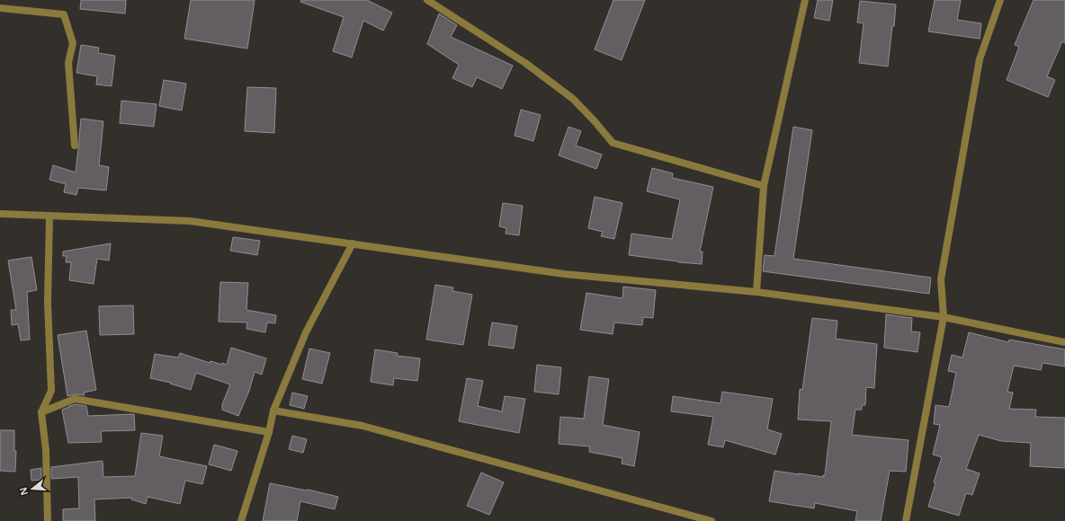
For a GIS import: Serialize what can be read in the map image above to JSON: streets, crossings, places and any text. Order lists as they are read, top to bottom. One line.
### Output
{"north":"left"}
